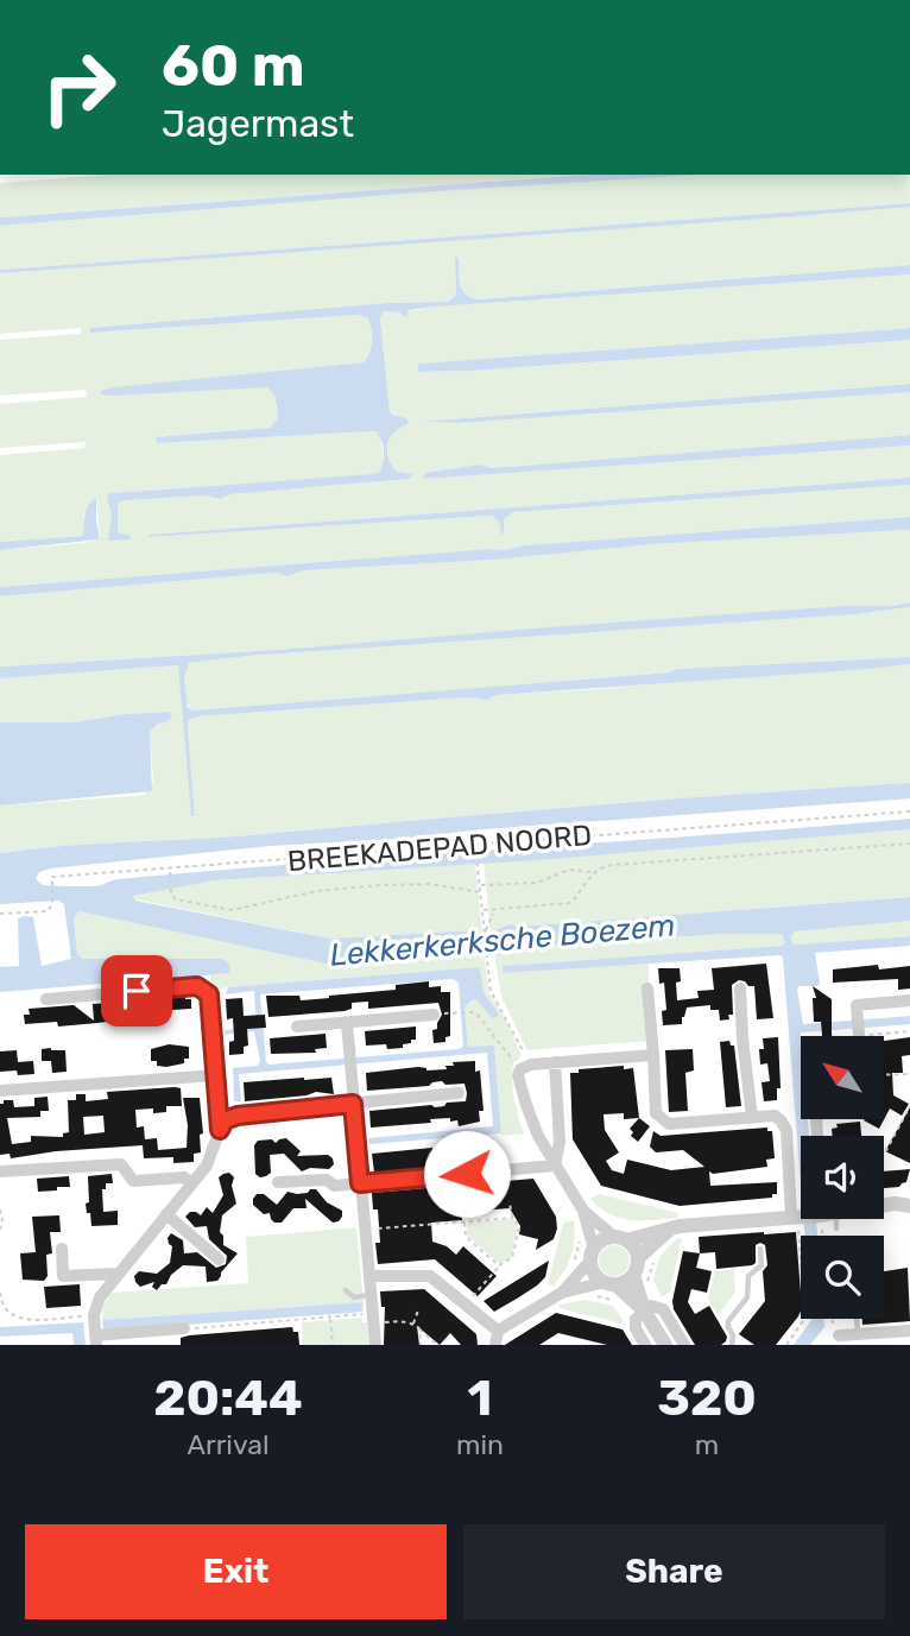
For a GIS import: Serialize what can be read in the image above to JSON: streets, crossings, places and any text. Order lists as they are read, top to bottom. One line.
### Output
{"streets":{"path":["BREEKADEPAD NOORD"]},"water":["Lekkerkerksche Boezem"],"north":"top left","page":{"turn":["60 m","Jagermast"],"eta":["20:44","Arrival","1","min","320","m"],"buttons":["Exit","Share"]}}
